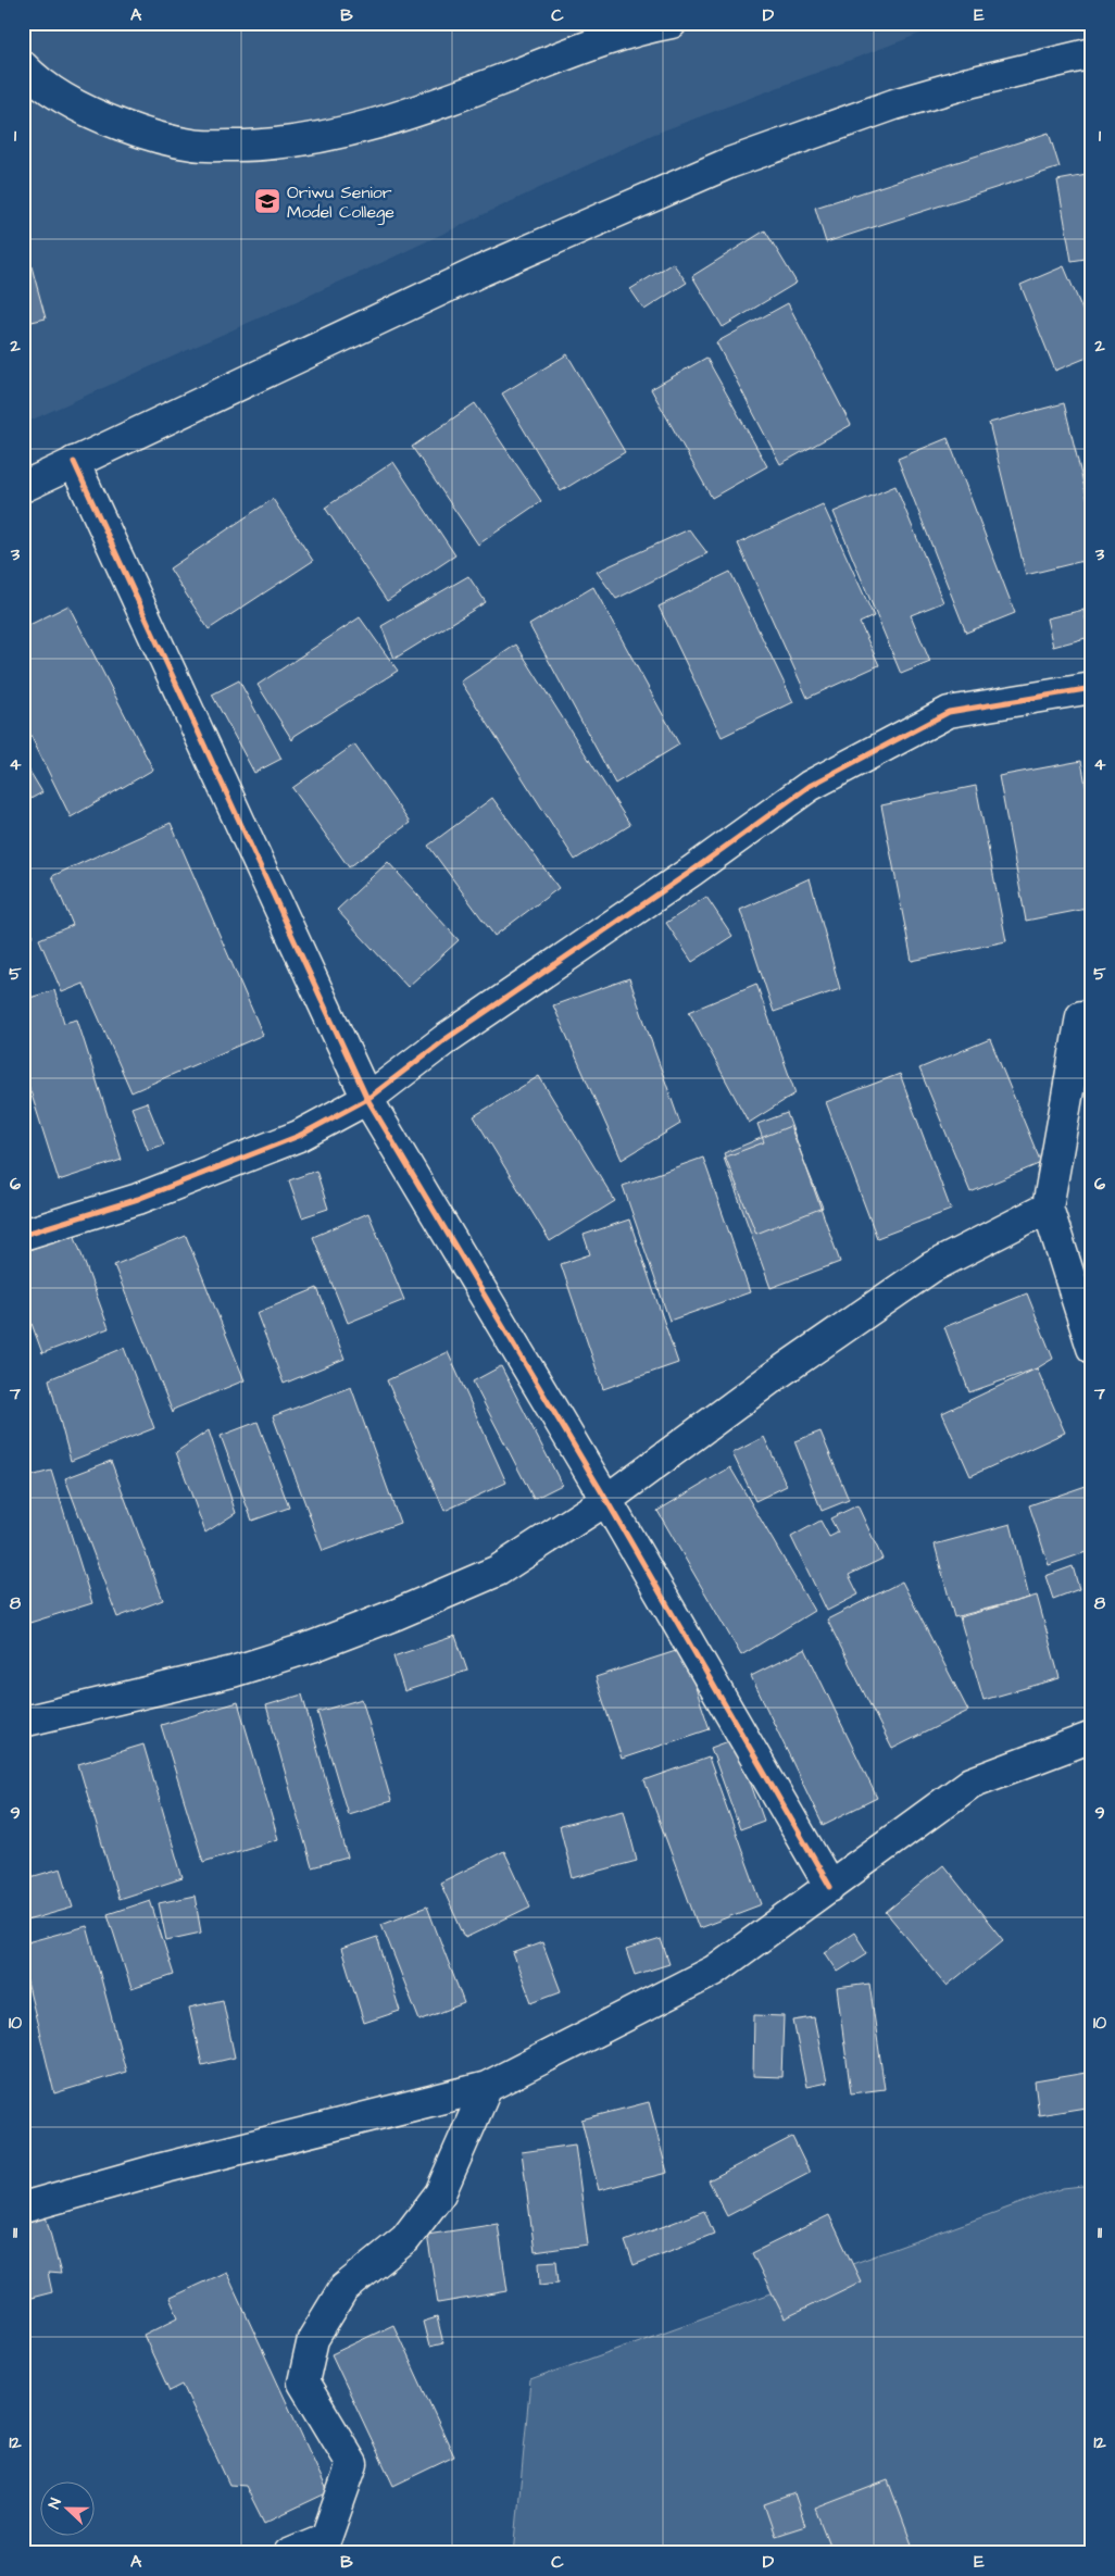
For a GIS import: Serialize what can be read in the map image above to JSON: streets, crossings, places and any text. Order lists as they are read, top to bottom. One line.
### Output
{"places":{"school or university":["Oriwu Senior Model College"]},"north":"left","grid":{"columns":["A","B","C","D","E"],"rows":["1","2","3","4","5","6","7","8","9","10","11","12"]}}
